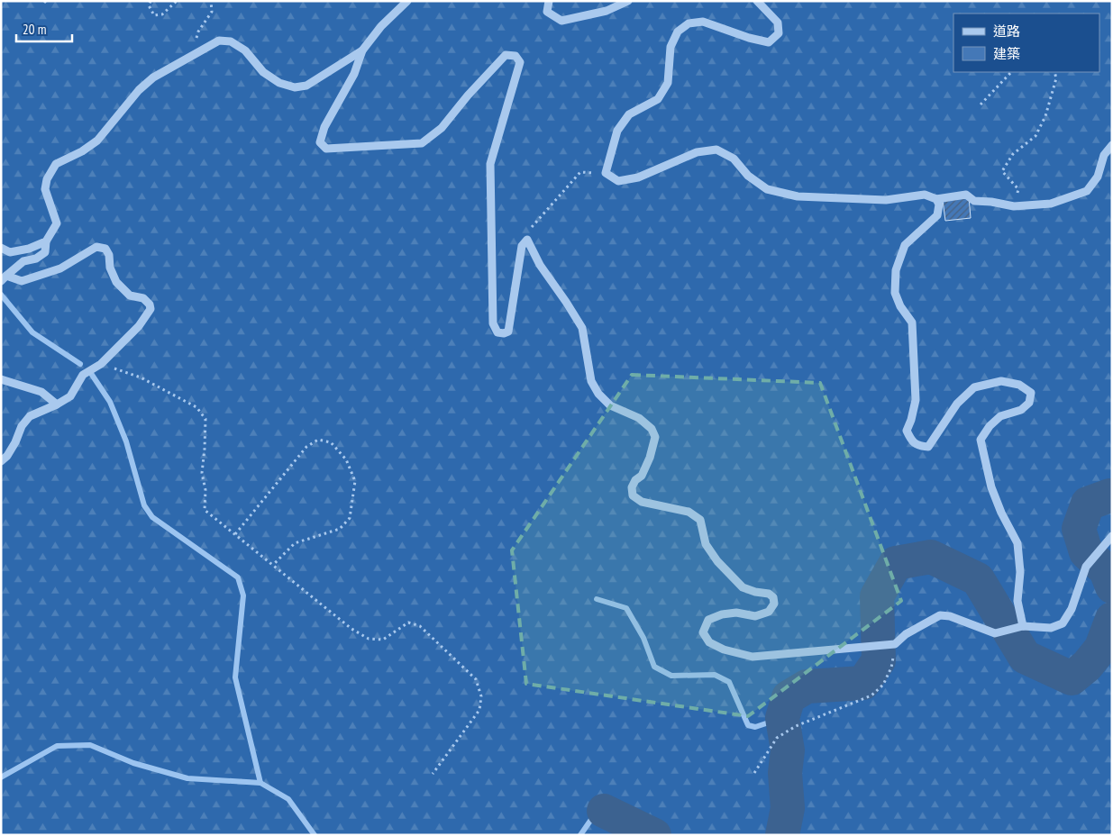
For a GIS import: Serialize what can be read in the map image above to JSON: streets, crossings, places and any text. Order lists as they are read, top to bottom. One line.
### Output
{"legend":["道路","建築"],"scale_bar":"20 m"}
